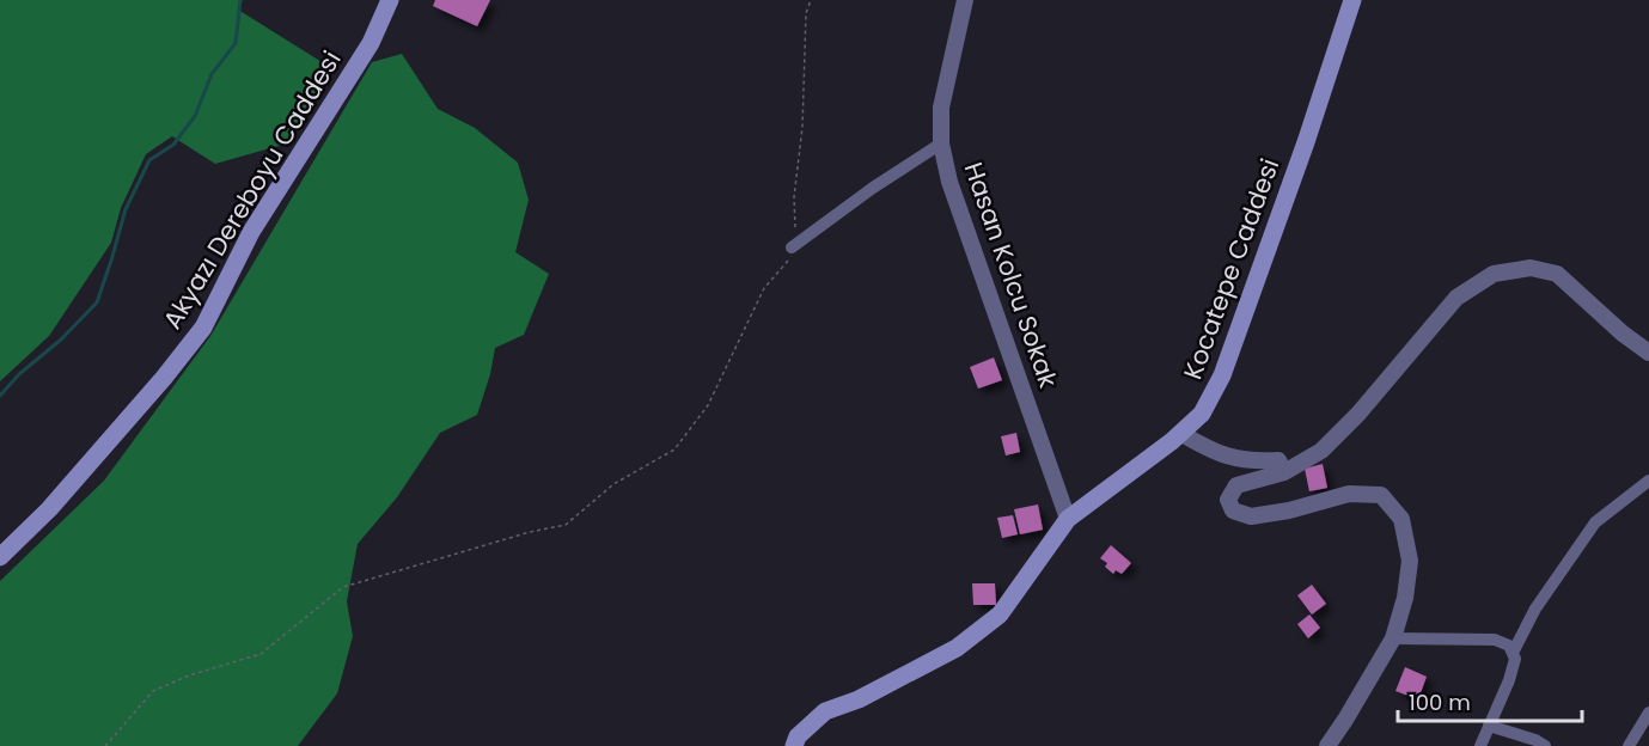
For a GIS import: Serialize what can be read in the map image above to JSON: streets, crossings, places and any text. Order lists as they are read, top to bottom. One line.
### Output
{"streets":{"main road":["Akyazı Dereboyu Caddesi","Kocatepe Caddesi"],"street":["Hasan Kolcu Sokak"]},"crossings":[["Kocatepe Caddesi","Hasan Kolcu Sokak"]],"scale_bar":"100 m"}
